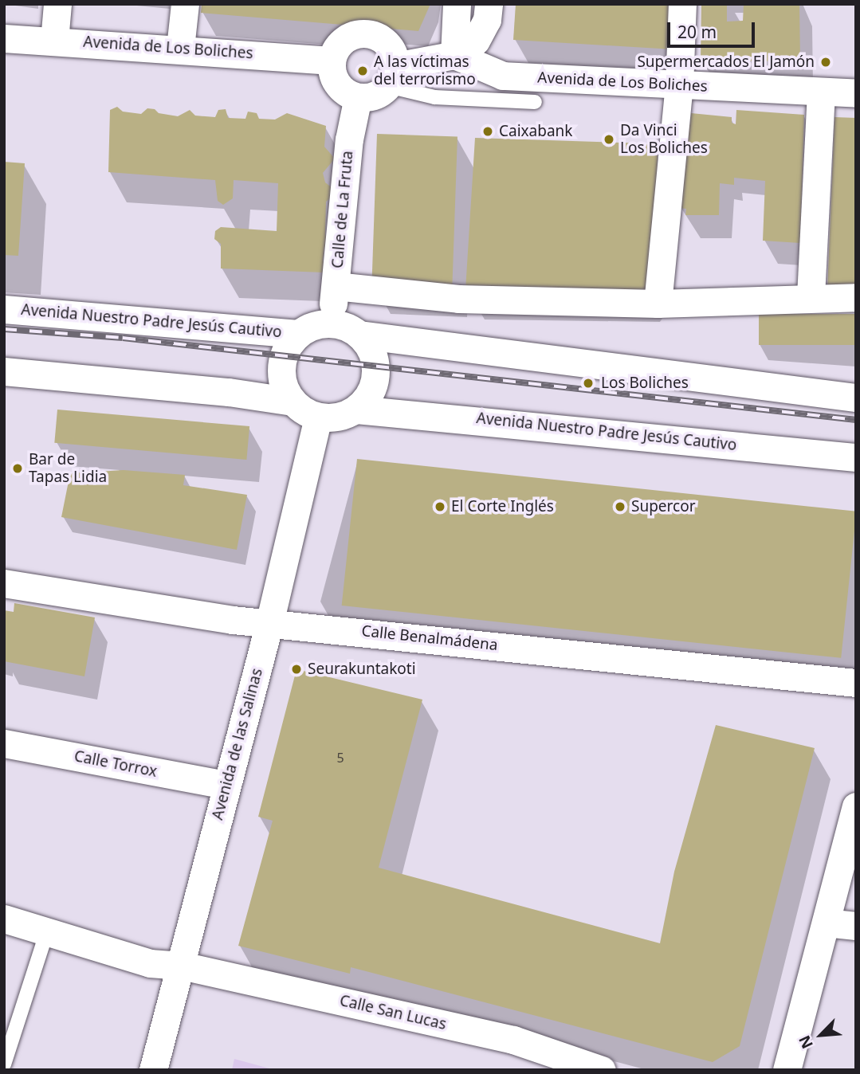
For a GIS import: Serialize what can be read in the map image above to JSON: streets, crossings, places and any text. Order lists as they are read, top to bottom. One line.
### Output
{"streets":{"street":["Avenida de Los Boliches","Calle de La Fruta","Avenida Nuestro Padre Jesús Cautivo","Calle Benalmádena","Avenida de las Salinas","Calle Torrox","Calle San Lucas"]},"crossings":[["Avenida de Los Boliches","Calle de La Fruta"],["Calle de La Fruta","Avenida Nuestro Padre Jesús Cautivo"],["Calle de La Fruta","Avenida de las Salinas"],["Avenida Nuestro Padre Jesús Cautivo","Avenida de las Salinas"],["Calle Benalmádena","Avenida de las Salinas"],["Avenida de las Salinas","Calle Torrox"],["Avenida de las Salinas","Calle San Lucas"]],"places":["Supermercados El Jamón","A las víctimas del terrorismo","Caixabank","Da Vinci Los Boliches","Los Boliches","Bar de Tapas Lidia","El Corte Inglés","Supercor","Seurakuntakoti"],"house_numbers":["5"],"scale_bar":"20 m","north":"bottom left"}
